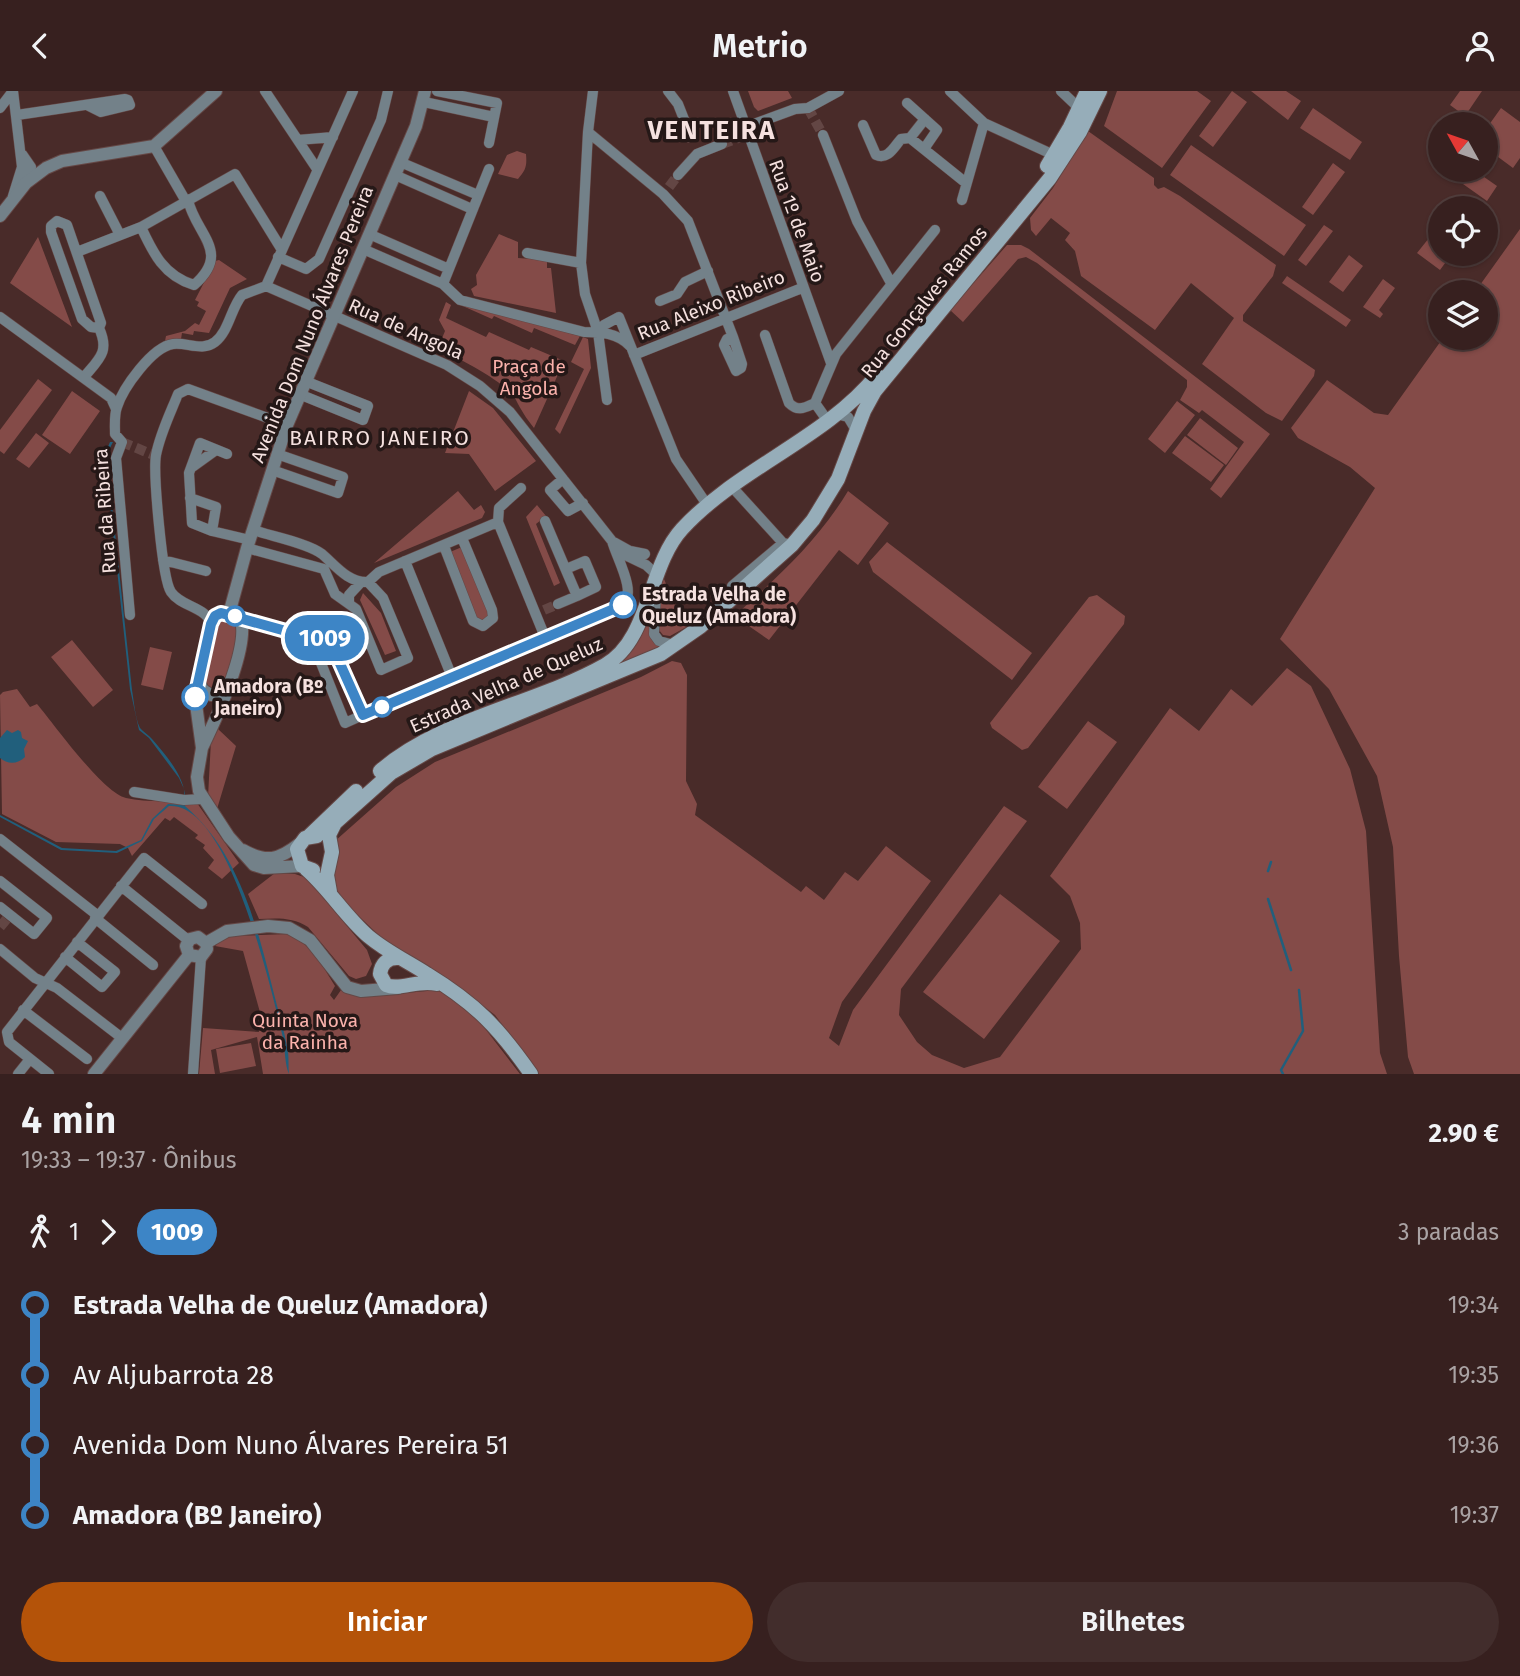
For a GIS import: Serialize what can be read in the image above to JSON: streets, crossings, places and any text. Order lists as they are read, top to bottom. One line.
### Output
{"streets":{"main road":["Rua Gonçalves Ramos","Estrada Velha de Queluz"],"street":["Rua 1º de Maio","Rua Aleixo Ribeiro","Avenida Dom Nuno Álvares Pereira","Rua de Angola","Rua da Ribeira"]},"crossings":[["Rua 1º de Maio","Rua Aleixo Ribeiro"],["Rua Gonçalves Ramos","Estrada Velha de Queluz"],["Avenida Dom Nuno Álvares Pereira","Rua de Angola"]],"districts":["VENTEIRA","BAIRRO JANEIRO"],"parks":["Praça de Angola","Quinta Nova da Rainha"],"places":["Estrada Velha de Queluz (Amadora)","Amadora (Bº Janeiro)"],"lines":["bus line 1009"],"north":"top left","page":{"header":"Metrio","on_map":"1009","heading":["4 min","19:33 – 19:37 · Ônibus","2.90 €"],"legs":["1","1009","3 paradas"],"list":[{"name":"Estrada Velha de Queluz (Amadora)","value":"19:34"},{"name":"Av Aljubarrota 28","value":"19:35"},{"name":"Avenida Dom Nuno Álvares Pereira 51","value":"19:36"},{"name":"Amadora (Bº Janeiro)","value":"19:37"}],"buttons":["Iniciar","Bilhetes"]}}
